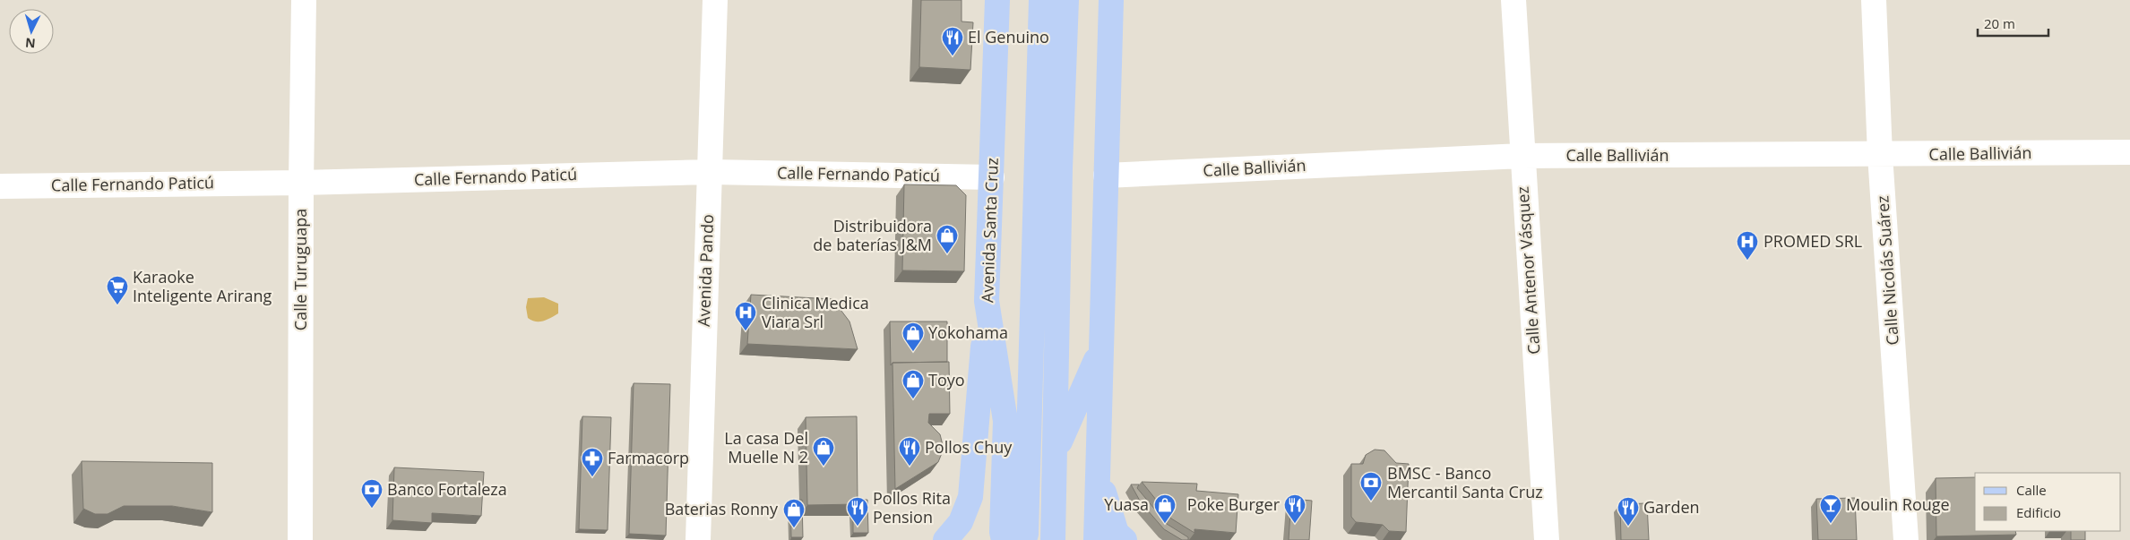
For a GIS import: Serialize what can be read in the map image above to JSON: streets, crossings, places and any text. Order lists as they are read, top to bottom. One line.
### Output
{"streets":{"main road":["Avenida Santa Cruz"],"street":["Calle Ballivián","Calle Fernando Paticú","Calle Turuguapa","Avenida Pando","Calle Antenor Vásquez","Calle Nicolás Suárez"]},"crossings":[["Calle Ballivián","Calle Antenor Vásquez"],["Calle Ballivián","Calle Nicolás Suárez"],["Calle Fernando Paticú","Avenida Santa Cruz"],["Calle Fernando Paticú","Calle Turuguapa"],["Calle Fernando Paticú","Avenida Pando"]],"places":{"restaurant":["El Genuino","Pollos Chuy","Poke Burger","Pollos Rita Pension","Garden"],"shop":["Distribuidora de baterías J&M","Yokohama","Toyo","La casa Del Muelle N 2","Yuasa","Baterias Ronny"],"hospital":["PROMED SRL","Clinica Medica Viara Srl"],"supermarket":["Karaoke Inteligente Arirang"],"pharmacy":["Farmacorp"],"bank":["BMSC - Banco Mercantil Santa Cruz","Banco Fortaleza"],"bar":["Moulin Rouge"]},"legend":["Calle","Edificio"],"scale_bar":"20 m","north":"bottom"}
